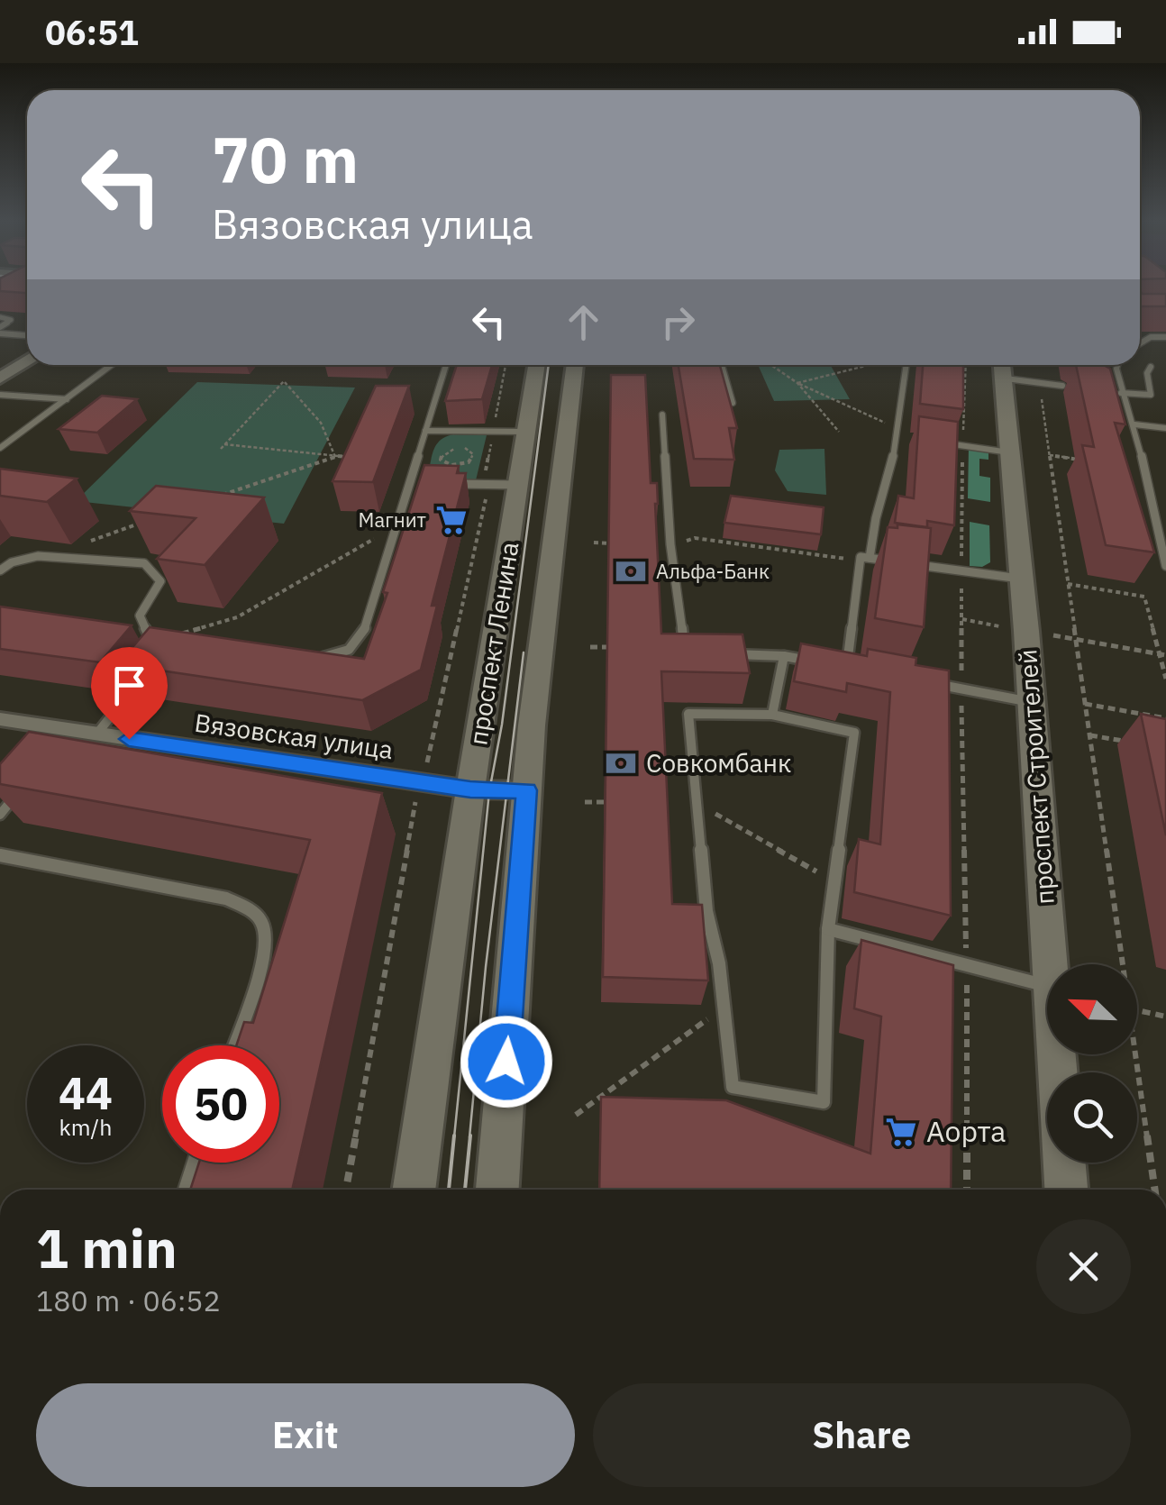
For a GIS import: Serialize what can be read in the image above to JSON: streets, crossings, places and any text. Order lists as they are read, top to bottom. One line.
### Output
{"streets":{"main road":["проспект Ленина","проспект Строителей"],"street":["Вязовская улица"]},"crossings":[["проспект Ленина","Вязовская улица"]],"places":{"supermarket":["Магнит","Аорта"],"bank":["Альфа-Банк","Совкомбанк"]},"north":"top left","page":{"status":"06:51","turn":["70 m","Вязовская улица"],"speed":"44 km/h","limit":"50","heading":["1 min","180 m · 06:52"],"buttons":["Exit","Share"]}}
